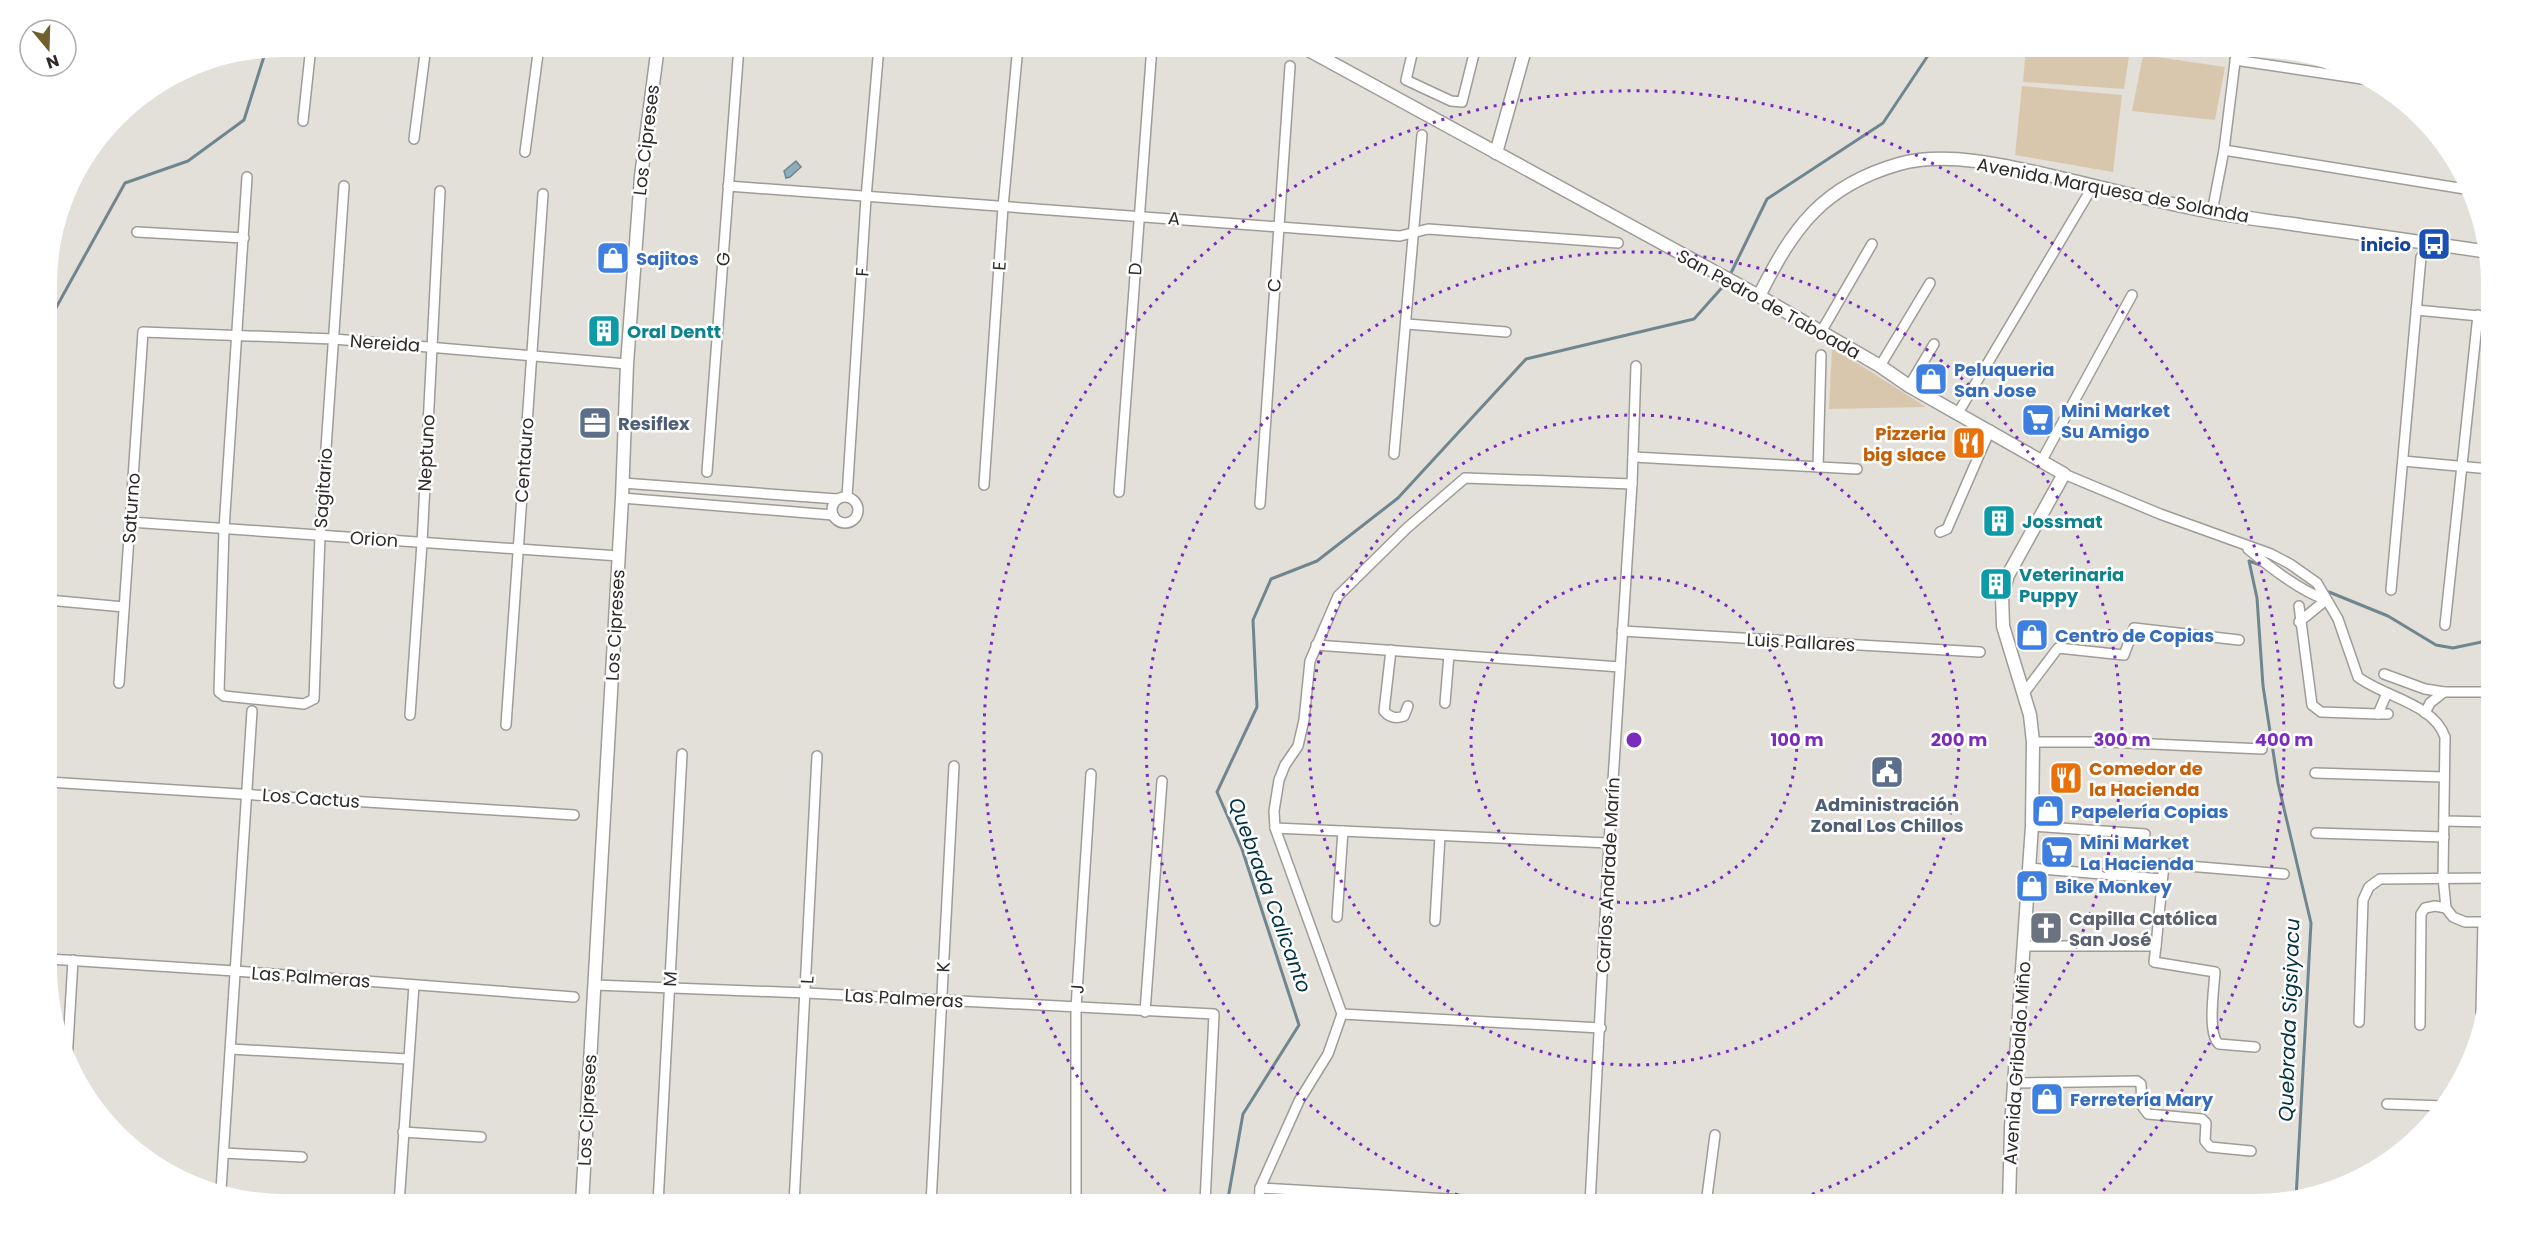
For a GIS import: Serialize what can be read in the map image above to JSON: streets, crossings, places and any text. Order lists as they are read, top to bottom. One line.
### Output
{"streets":{"street":["Los Cipreses","Avenida Marquesa de Solanda","A","G","E","D","F","C","San Pedro de Taboada","Nereida","Neptuno","Centauro","Sagitario","Saturno","Orion","Luis Pallares","Los Cactus","Carlos Andrade Marín","K","Las Palmeras","M","L","J","Avenida Gribaldo Miño"]},"crossings":[["Los Cipreses","Nereida"],["Los Cipreses","Orion"],["Los Cipreses","Las Palmeras"],["Avenida Marquesa de Solanda","San Pedro de Taboada"],["A","G"],["A","E"],["A","D"],["A","F"],["A","C"],["San Pedro de Taboada","Avenida Gribaldo Miño"],["Nereida","Neptuno"],["Nereida","Centauro"],["Nereida","Sagitario"],["Nereida","Saturno"],["Neptuno","Orion"],["Centauro","Orion"],["Sagitario","Orion"],["Saturno","Orion"],["Luis Pallares","Carlos Andrade Marín"],["K","Las Palmeras"],["Las Palmeras","M"],["Las Palmeras","L"],["Las Palmeras","J"]],"water":["Quebrada Calicanto","Quebrada Sigsiyacu"],"places":{"bus stop":["inicio"],"shop":["Sajitos","Peluqueria San Jose","Centro de Copias","Papelería Copias","Bike Monkey","Ferretería Mary"],"building":["Oral Dentt","Jossmat","Veterinaria Puppy"],"supermarket":["Mini Market Su Amigo","Mini Market La Hacienda"],"office":["Resiflex"],"restaurant":["Pizzeria big slace","Comedor de la Hacienda"],"public building":["Administración Zonal Los Chillos"],"church":["Capilla Católica San José"]},"north":"bottom","rings":["100 m","200 m","300 m","400 m"]}
